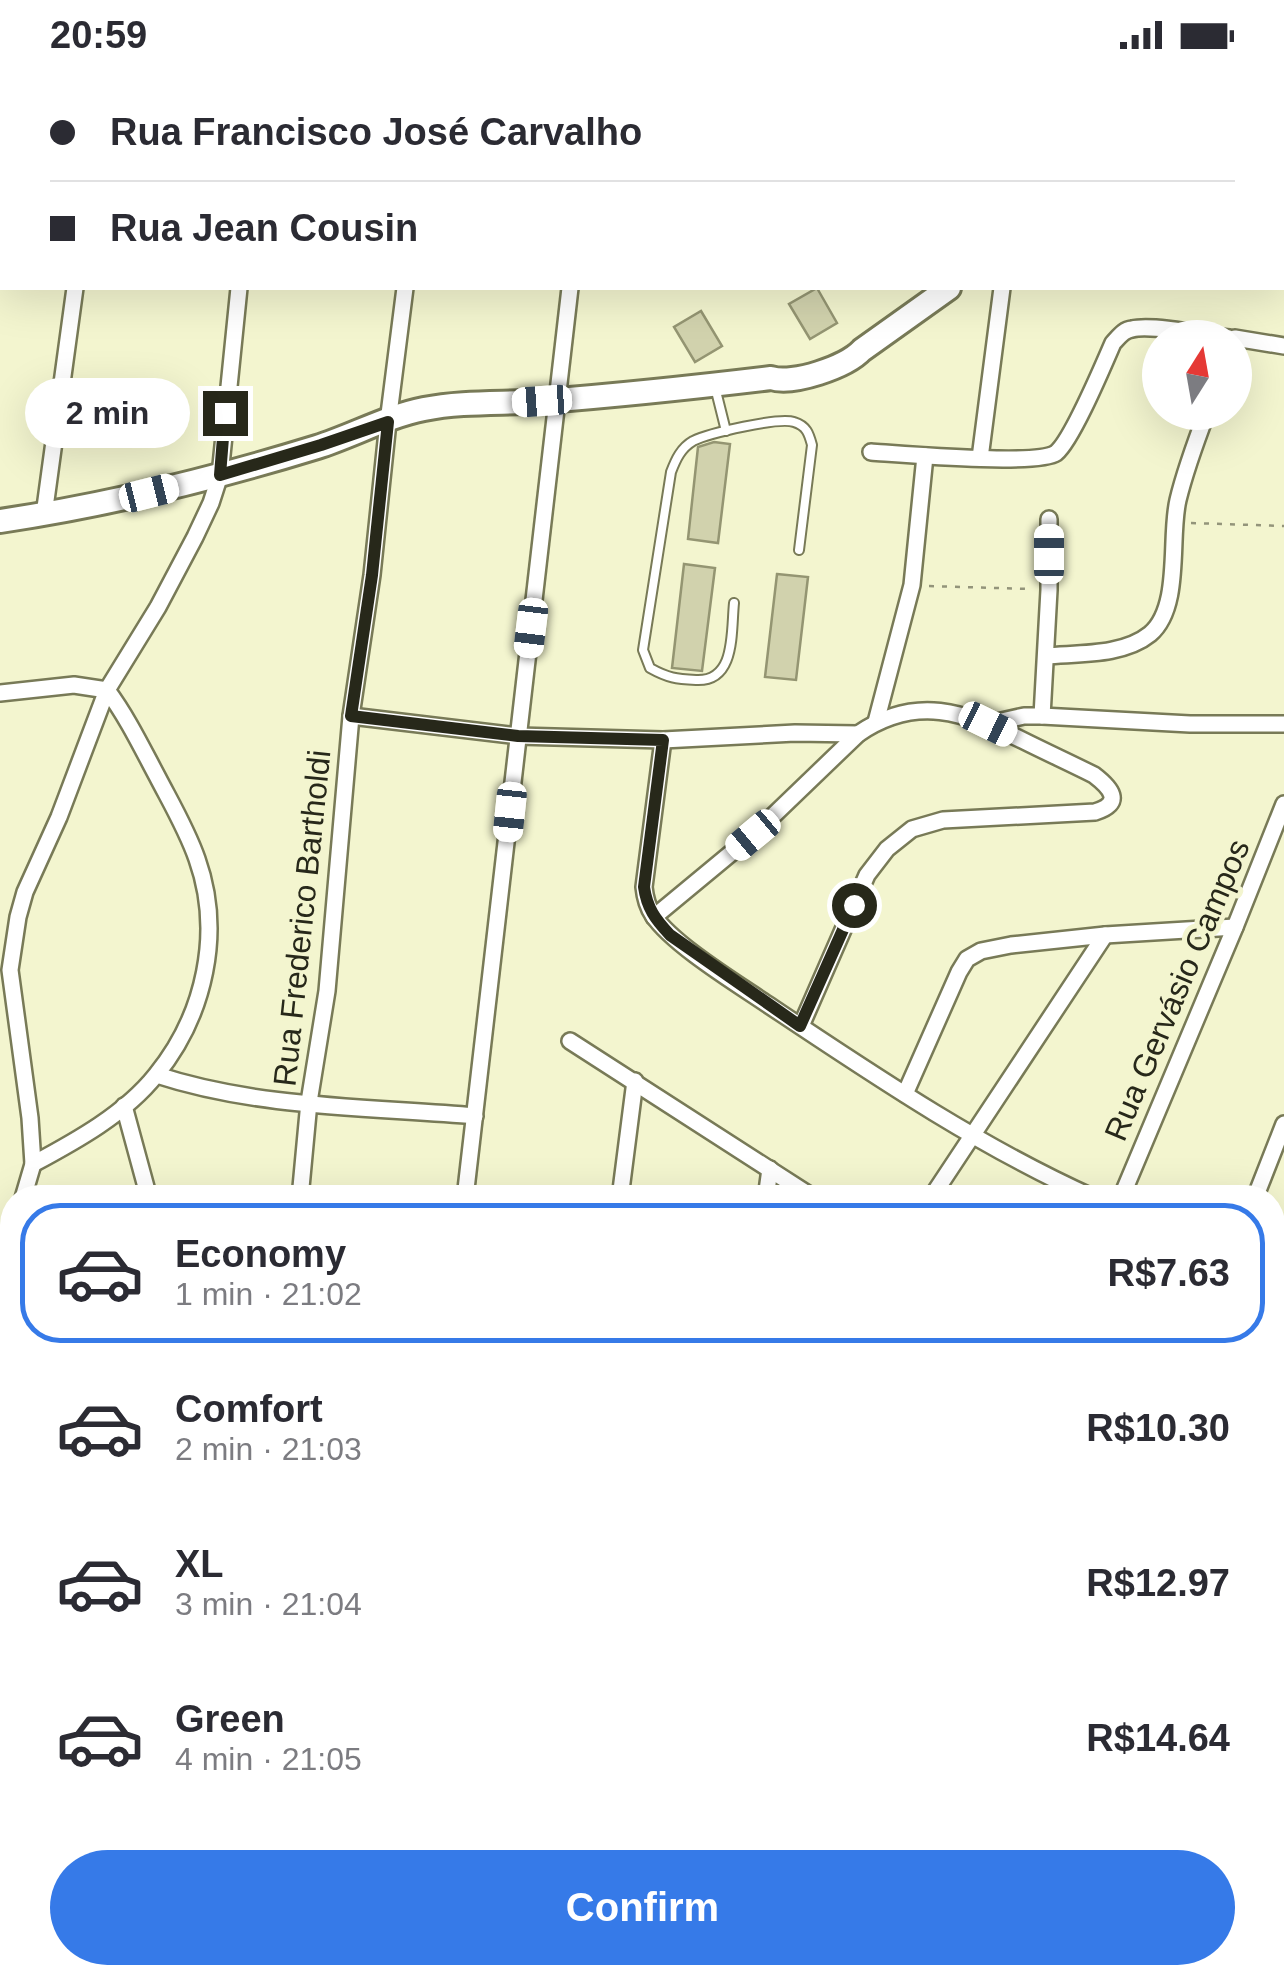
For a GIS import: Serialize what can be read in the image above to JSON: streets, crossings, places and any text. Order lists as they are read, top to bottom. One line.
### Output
{"streets":{"street":["Rua Frederico Bartholdi","Rua Gervásio Campos"]},"north":"top","page":{"status":"20:59","banner":["Rua Francisco José Carvalho","Rua Jean Cousin"],"bubble":"2 min","list":[{"name":"Economy","note":"1 min · 21:02","value":"R$7.63"},{"name":"Comfort","note":"2 min · 21:03","value":"R$10.30"},{"name":"XL","note":"3 min · 21:04","value":"R$12.97"},{"name":"Green","note":"4 min · 21:05","value":"R$14.64"}],"buttons":"Confirm"}}
